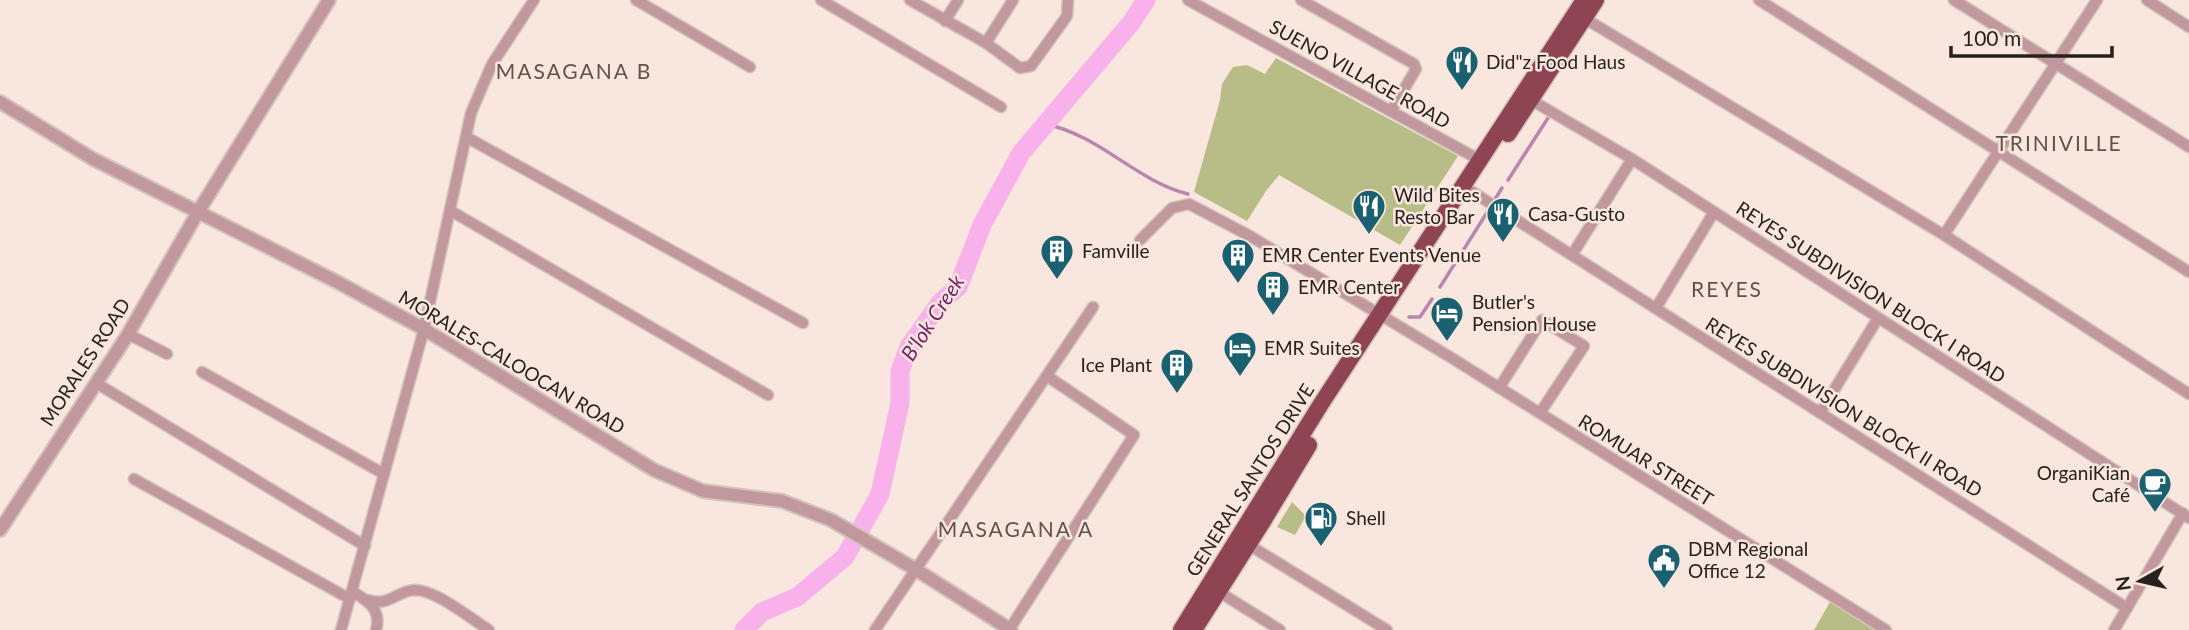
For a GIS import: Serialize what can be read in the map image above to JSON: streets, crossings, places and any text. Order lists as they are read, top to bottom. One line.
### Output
{"streets":{"highway":["GENERAL SANTOS DRIVE"],"street":["SUENO VILLAGE ROAD","REYES SUBDIVISION BLOCK I ROAD","MORALES ROAD","MORALES-CALOOCAN ROAD","REYES SUBDIVISION BLOCK II ROAD","ROMUAR STREET"]},"crossings":[["SUENO VILLAGE ROAD","GENERAL SANTOS DRIVE"],["REYES SUBDIVISION BLOCK I ROAD","GENERAL SANTOS DRIVE"],["MORALES ROAD","MORALES-CALOOCAN ROAD"],["REYES SUBDIVISION BLOCK II ROAD","GENERAL SANTOS DRIVE"],["ROMUAR STREET","GENERAL SANTOS DRIVE"]],"districts":["MASAGANA B","TRINIVILLE","REYES","MASAGANA A"],"water":["B'lok Creek"],"places":{"restaurant":["Did\"z Food Haus","Wild Bites Resto Bar","Casa-Gusto"],"building":["Famville","EMR Center Events Venue","EMR Center","Ice Plant"],"hotel":["Butler's Pension House","EMR Suites"],"cafe":["OrganiKian Café"],"fuel station":["Shell"],"public building":["DBM Regional Office 12"]},"scale_bar":"100 m","north":"left"}
